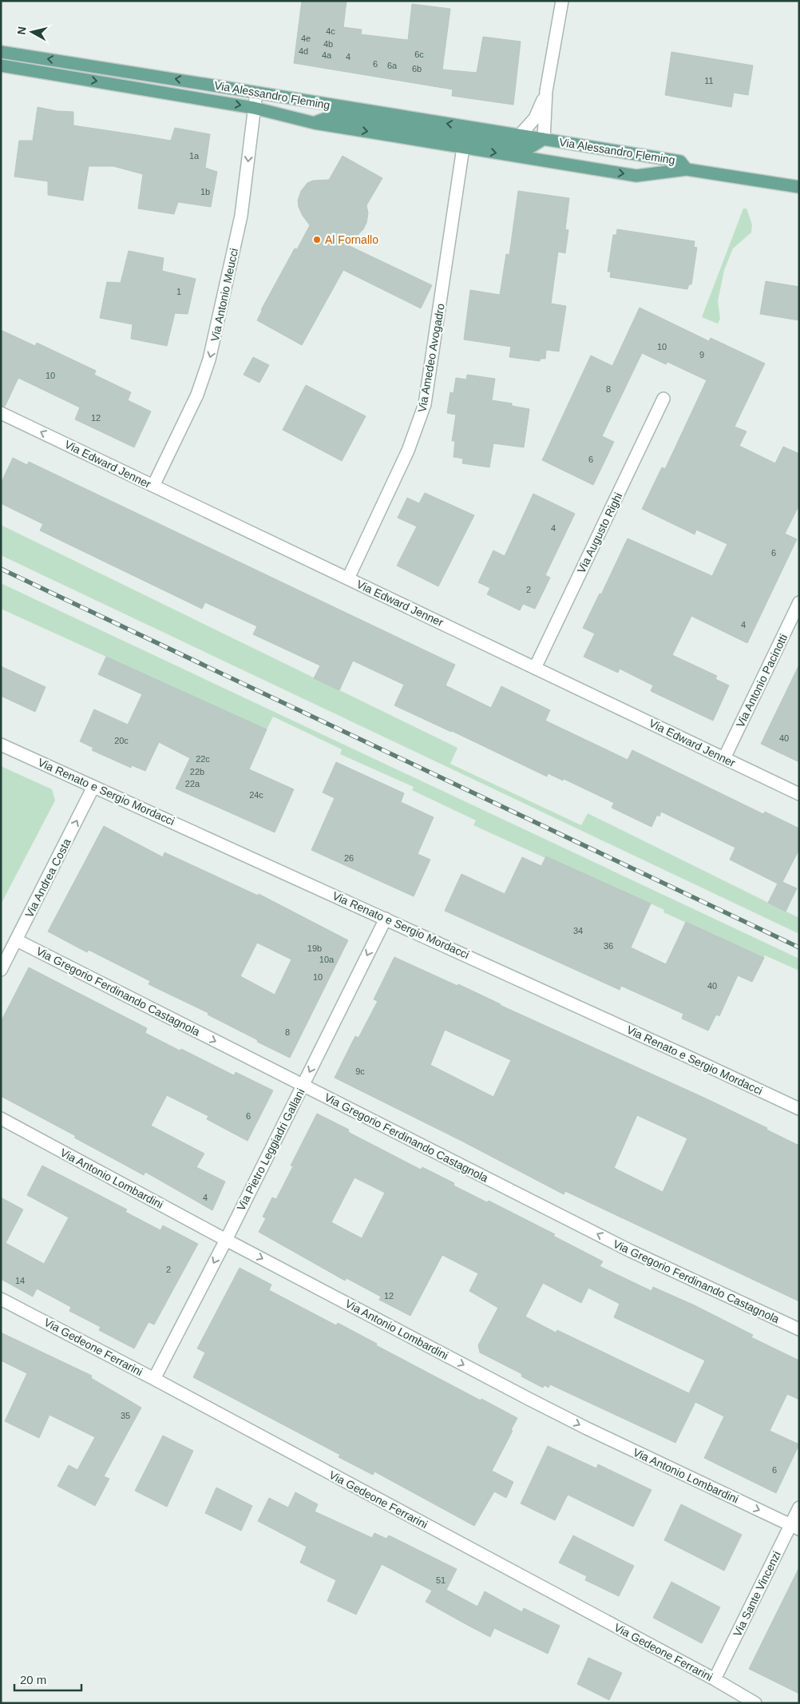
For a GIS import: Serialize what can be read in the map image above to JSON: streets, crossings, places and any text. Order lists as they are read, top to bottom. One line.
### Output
{"streets":{"main road":["Via Alessandro Fleming"],"street":["Via Antonio Meucci","Via Amedeo Avogadro","Via Edward Jenner","Via Augusto Righi","Via Antonio Pacinotti","Via Renato e Sergio Mordacci","Via Andrea Costa","Via Gregorio Ferdinando Castagnola","Via Pietro Leggiadri Gallani","Via Antonio Lombardini","Via Gedeone Ferrarini","Via Sante Vincenzi"]},"crossings":[["Via Alessandro Fleming","Via Antonio Meucci"],["Via Alessandro Fleming","Via Amedeo Avogadro"],["Via Antonio Meucci","Via Edward Jenner"],["Via Amedeo Avogadro","Via Edward Jenner"],["Via Edward Jenner","Via Augusto Righi"],["Via Edward Jenner","Via Antonio Pacinotti"],["Via Renato e Sergio Mordacci","Via Andrea Costa"],["Via Renato e Sergio Mordacci","Via Pietro Leggiadri Gallani"],["Via Andrea Costa","Via Gregorio Ferdinando Castagnola"],["Via Gregorio Ferdinando Castagnola","Via Pietro Leggiadri Gallani"],["Via Pietro Leggiadri Gallani","Via Antonio Lombardini"],["Via Pietro Leggiadri Gallani","Via Gedeone Ferrarini"],["Via Antonio Lombardini","Via Sante Vincenzi"],["Via Gedeone Ferrarini","Via Sante Vincenzi"]],"one_way":["Via Antonio Meucci","Via Andrea Costa","Via Pietro Leggiadri Gallani","Via Antonio Lombardini"],"places":["Al Fornallo"],"house_numbers":["4c","4e","4b","4d","6c","4a","4","6","6a","6b","11","1a","1b","1","10","9","10","8","12","6","4","6","2","4","40","20c","22c","22b","22a","24c","26","34","36","19b","10a","10","40","8","9c","6","4","2","14","12","35","6","51"],"scale_bar":"20 m","north":"left"}
